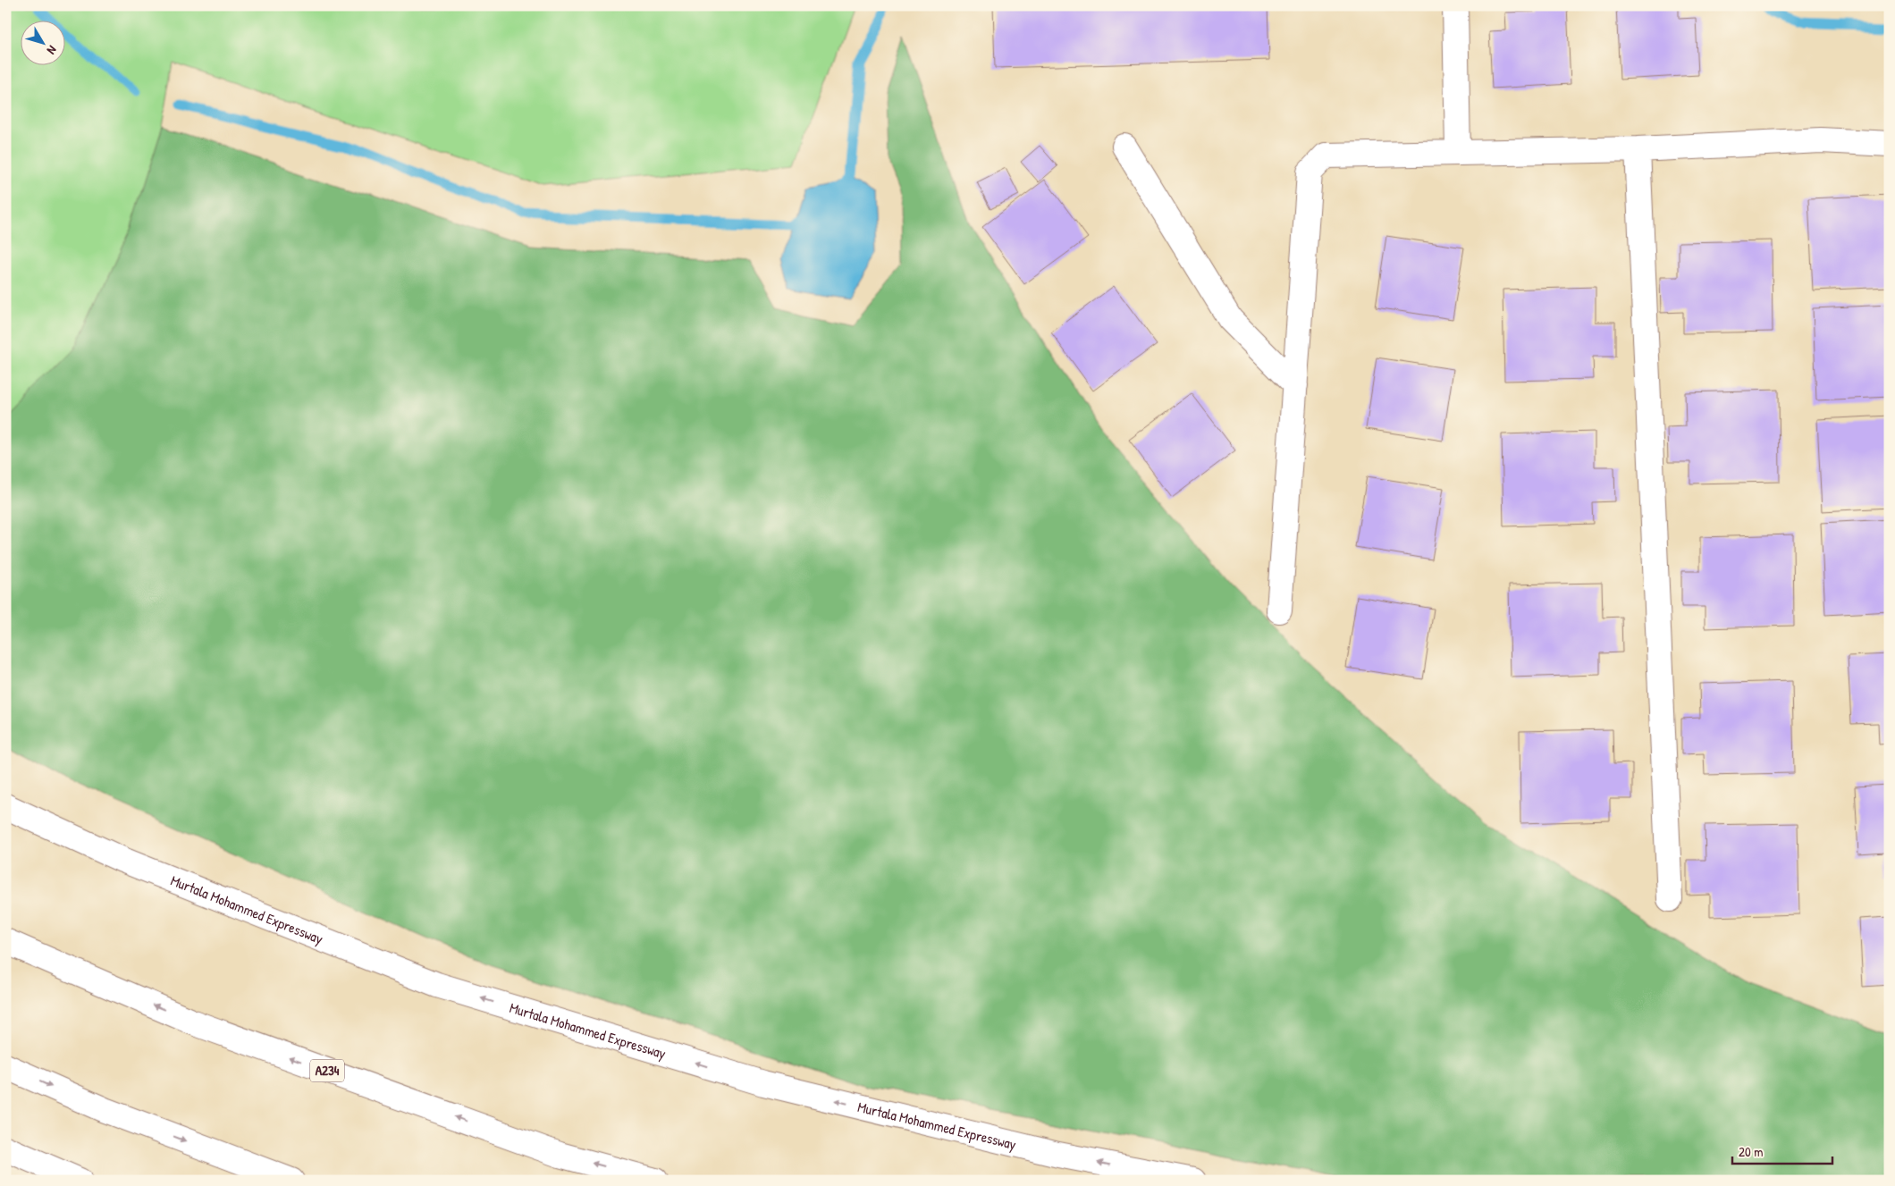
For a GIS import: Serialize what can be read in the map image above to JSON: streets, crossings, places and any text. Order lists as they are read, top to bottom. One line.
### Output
{"streets":{"main road":["Murtala Mohammed Expressway","A234"]},"scale_bar":"20 m","north":"bottom right"}
